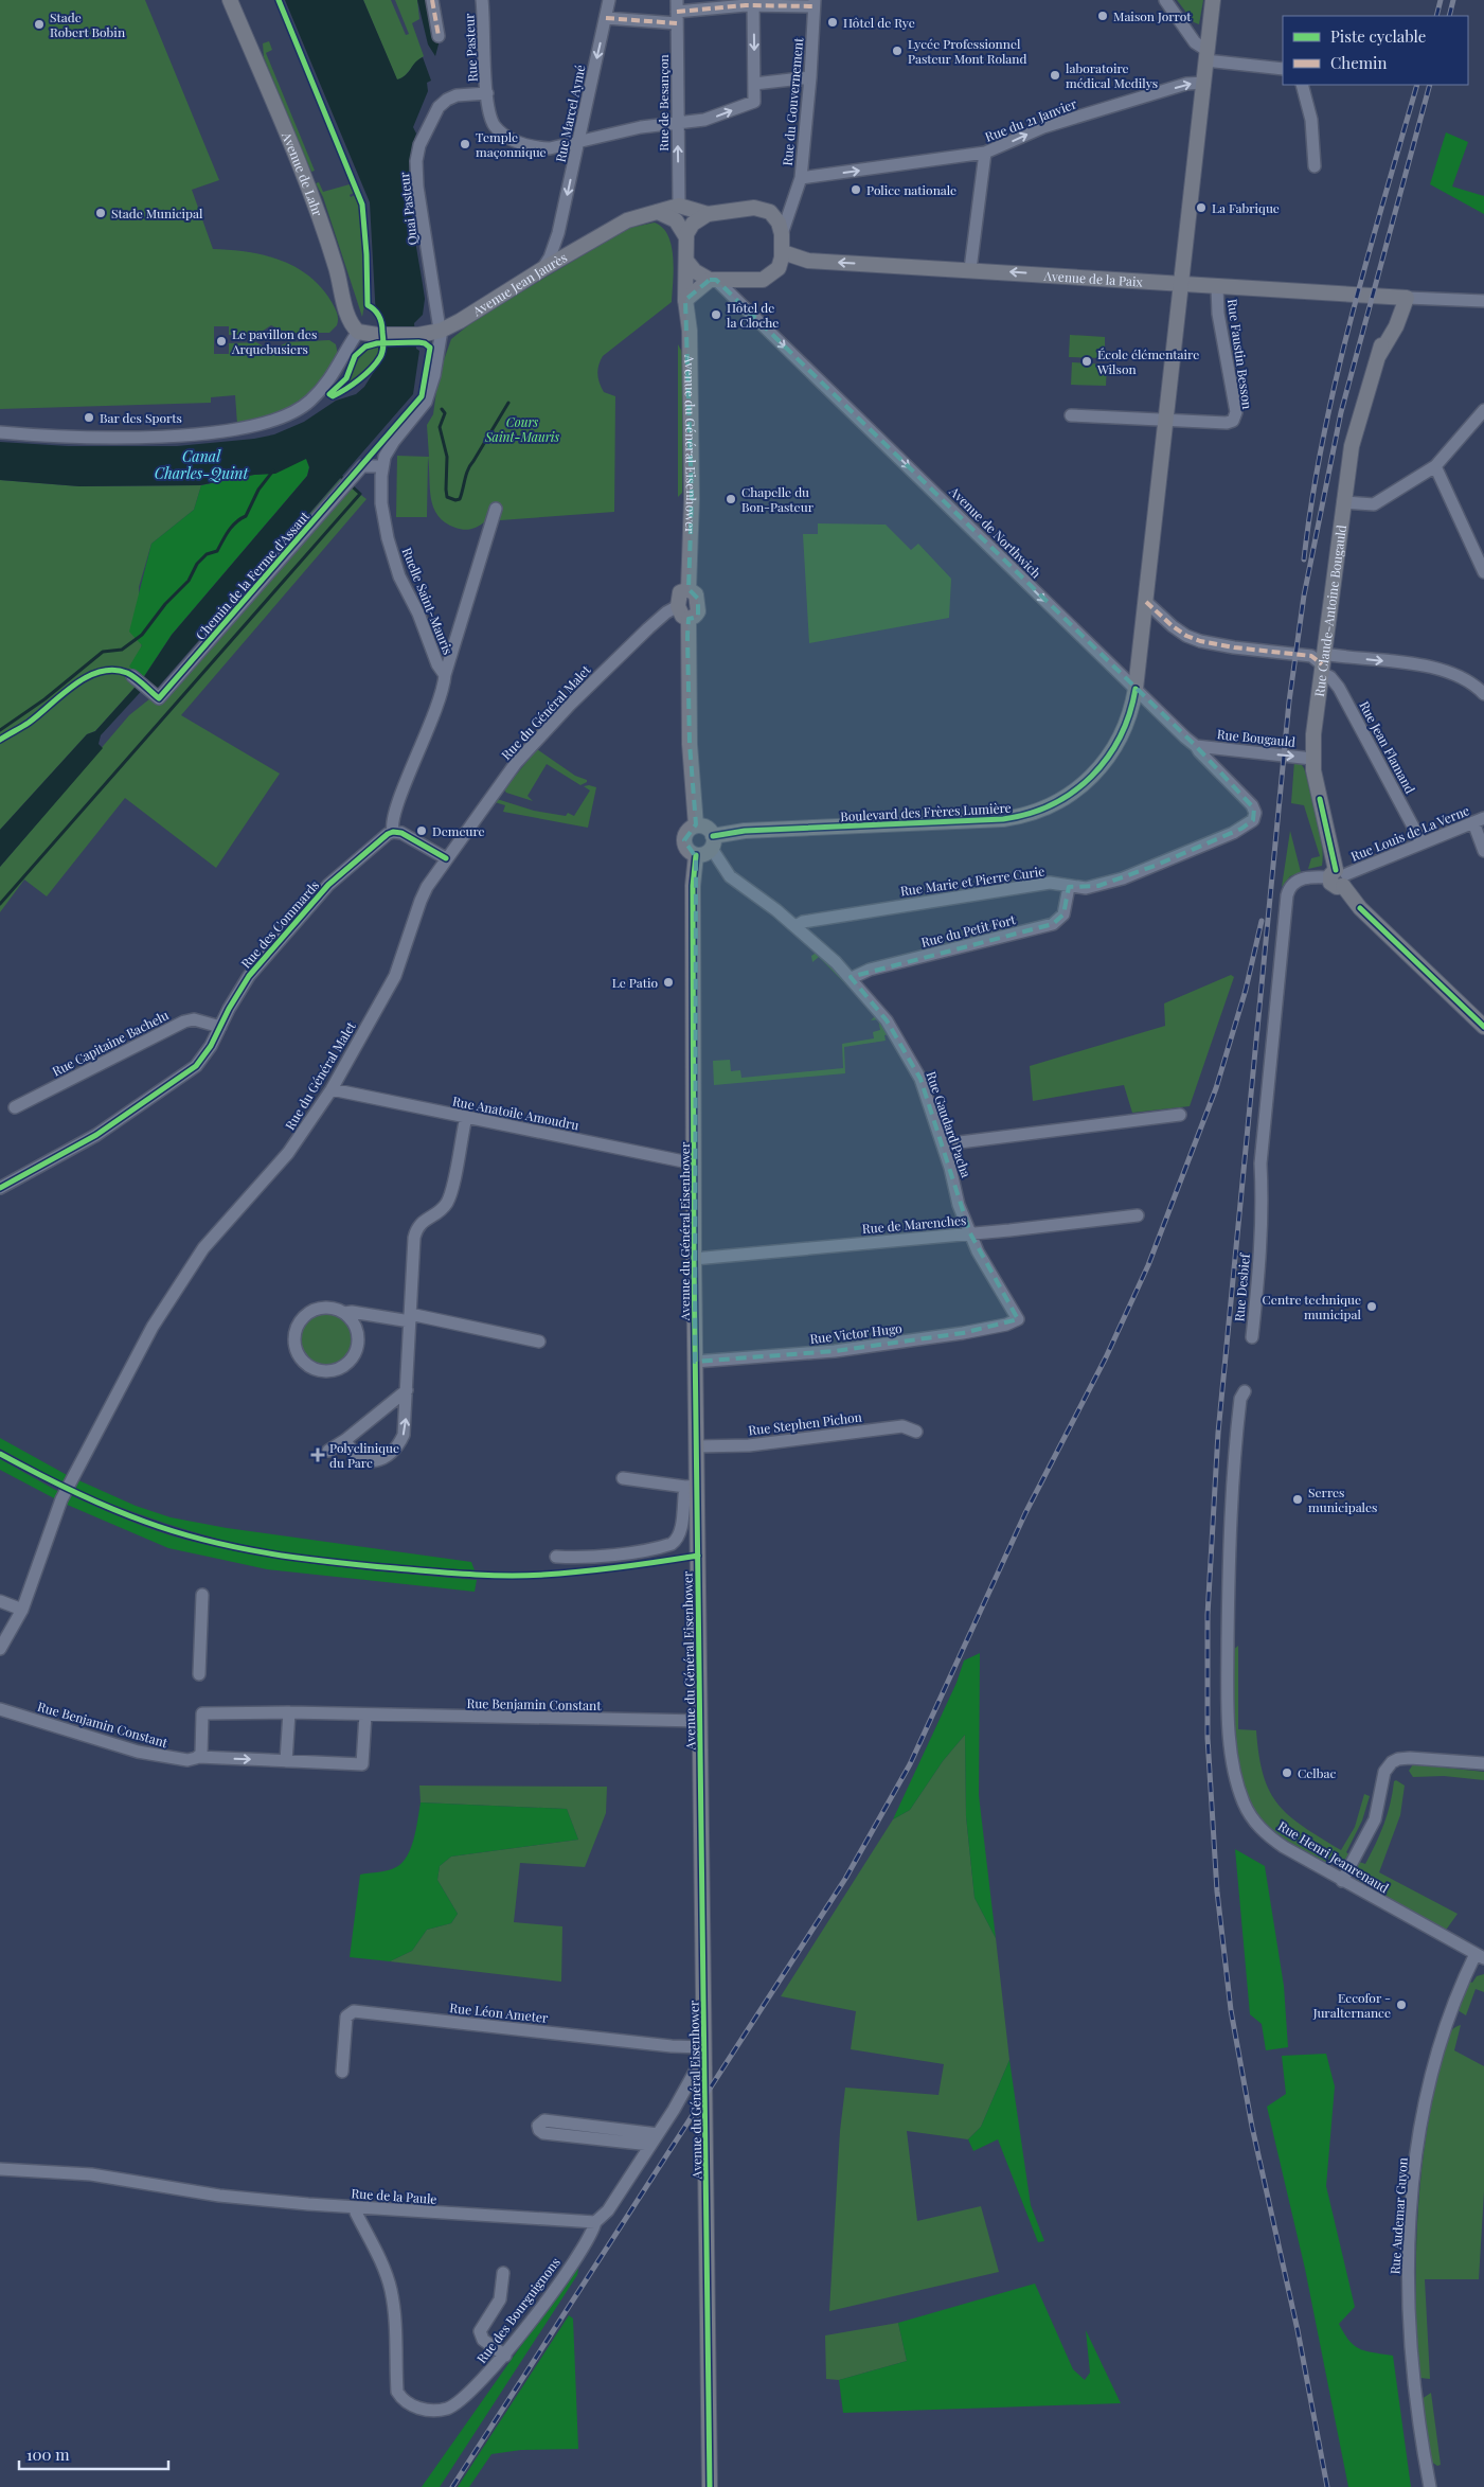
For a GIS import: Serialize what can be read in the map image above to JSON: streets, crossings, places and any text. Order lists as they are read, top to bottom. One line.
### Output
{"streets":{"main road":["Avenue de Lahr","Avenue de la Paix","Avenue Jean Jaurès","Avenue du Général Eisenhower","Rue Claude-Antoine Bougauld","Boulevard des Frères Lumière"],"street":["Rue Pasteur","Rue du Gouvernement","Rue de Besançon","Rue Marcel Aymé","Rue du 21 Janvier","Quai Pasteur","Rue Faustin Besson","Avenue de Northwich","Chemin de la Ferme d'Assaut","Ruelle Saint-Mauris","Rue du Général Malet","Rue Bougauld","Rue Jean Flamand","Rue Louis de La Verne","Rue Marie et Pierre Curie","Rue des Commards","Rue du Petit Fort","Rue Capitaine Bachelu","Rue Anatoile Amoudru","Rue Gaudard Pacha","Rue de Marenches","Rue Desbief","Rue Victor Hugo","Rue Stephen Pichon","Rue Benjamin Constant","Rue Henri Jeanrenaud","Rue Léon Ameter","Rue de la Paule","Rue Audemar Guyon","Rue des Bourguignons"]},"crossings":[["Rue Pasteur","Rue de Besançon"],["Rue Pasteur","Rue Marcel Aymé"],["Rue Pasteur","Quai Pasteur"],["Rue du Gouvernement","Rue du 21 Janvier"],["Rue du Gouvernement","Avenue de la Paix"],["Rue du Gouvernement","Avenue du Général Eisenhower"],["Rue du Gouvernement","Avenue de Northwich"],["Rue de Besançon","Avenue Jean Jaurès"],["Rue Marcel Aymé","Avenue Jean Jaurès"],["Rue du 21 Janvier","Boulevard des Frères Lumière"],["Avenue de Lahr","Avenue Jean Jaurès"],["Quai Pasteur","Avenue Jean Jaurès"],["Quai Pasteur","Ruelle Saint-Mauris"],["Avenue de la Paix","Rue Faustin Besson"],["Avenue de la Paix","Avenue du Général Eisenhower"],["Avenue de la Paix","Avenue de Northwich"],["Avenue de la Paix","Rue Claude-Antoine Bougauld"],["Avenue de la Paix","Boulevard des Frères Lumière"],["Avenue Jean Jaurès","Ruelle Saint-Mauris"],["Rue Faustin Besson","Boulevard des Frères Lumière"],["Avenue du Général Eisenhower","Avenue de Northwich"],["Avenue du Général Eisenhower","Rue du Général Malet"],["Avenue du Général Eisenhower","Boulevard des Frères Lumière"],["Avenue du Général Eisenhower","Rue Anatoile Amoudru"],["Avenue du Général Eisenhower","Rue Gaudard Pacha"],["Avenue du Général Eisenhower","Rue de Marenches"],["Avenue du Général Eisenhower","Rue Victor Hugo"],["Avenue du Général Eisenhower","Rue Stephen Pichon"],["Avenue du Général Eisenhower","Rue Benjamin Constant"],["Avenue du Général Eisenhower","Rue Léon Ameter"],["Avenue de Northwich","Rue Bougauld"],["Avenue de Northwich","Boulevard des Frères Lumière"],["Avenue de Northwich","Rue Marie et Pierre Curie"],["Chemin de la Ferme d'Assaut","Ruelle Saint-Mauris"],["Ruelle Saint-Mauris","Rue des Commards"],["Rue Claude-Antoine Bougauld","Rue Bougauld"],["Rue Claude-Antoine Bougauld","Rue Jean Flamand"],["Rue Claude-Antoine Bougauld","Rue Louis de La Verne"],["Rue Claude-Antoine Bougauld","Rue Desbief"],["Rue du Général Malet","Rue Anatoile Amoudru"],["Rue Jean Flamand","Rue Louis de La Verne"],["Boulevard des Frères Lumière","Rue Gaudard Pacha"],["Rue Louis de La Verne","Rue Desbief"],["Rue Marie et Pierre Curie","Rue du Petit Fort"],["Rue Marie et Pierre Curie","Rue Gaudard Pacha"],["Rue des Commards","Rue Capitaine Bachelu"],["Rue du Petit Fort","Rue Gaudard Pacha"],["Rue Gaudard Pacha","Rue de Marenches"],["Rue Gaudard Pacha","Rue Victor Hugo"],["Rue Henri Jeanrenaud","Rue Audemar Guyon"],["Rue de la Paule","Rue des Bourguignons"]],"one_way":["Rue de Besançon","Rue Marcel Aymé","Rue du 21 Janvier","Avenue de la Paix","Avenue de Northwich"],"water":["Canal Charles-Quint"],"parks":["Cours Saint-Mauris"],"places":{"other":["Maison Jorrot","Hôtel de Rye","Stade Robert Bobin","Lycée Professionnel Pasteur Mont Roland","laboratoire médical Medilys","Temple maçonnique","Police nationale","La Fabrique","Stade Municipal","Hôtel de la Cloche","Le pavillon des Arquebusiers","École élémentaire Wilson","Bar des Sports","Chapelle du Bon-Pasteur","Demeure","Le Patio","Centre technique municipal","Serres municipales","Celbac","Eccofor - Juralternance"],"health":["Polyclinique du Parc"]},"legend":["Piste cyclable","Chemin"],"scale_bar":"100 m"}
